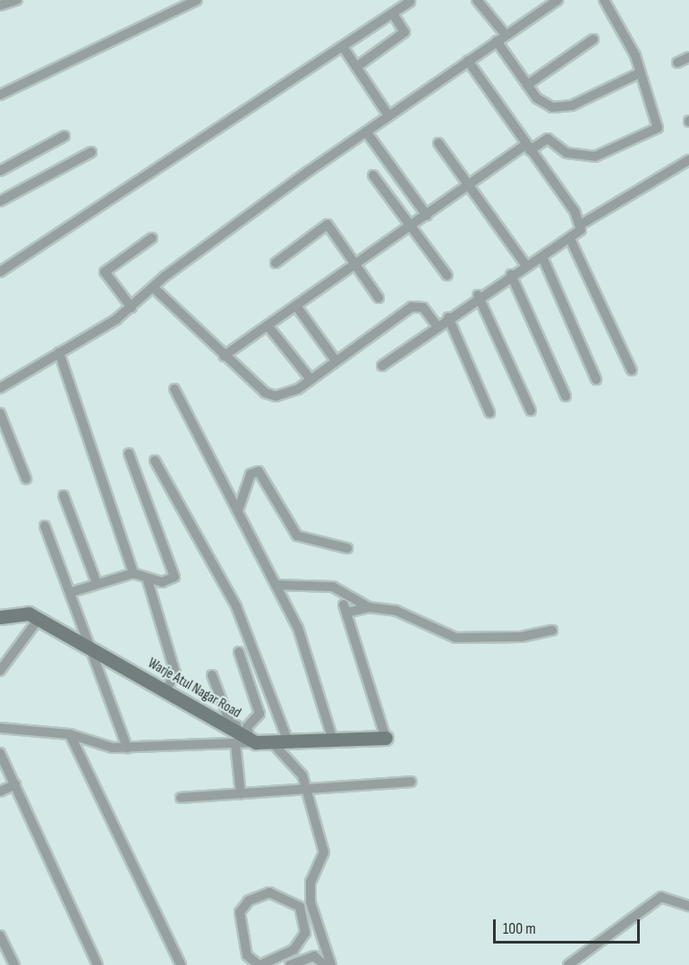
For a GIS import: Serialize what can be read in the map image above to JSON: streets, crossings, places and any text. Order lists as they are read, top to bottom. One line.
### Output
{"streets":{"street":["Warje Atul Nagar Road"]},"scale_bar":"100 m"}
